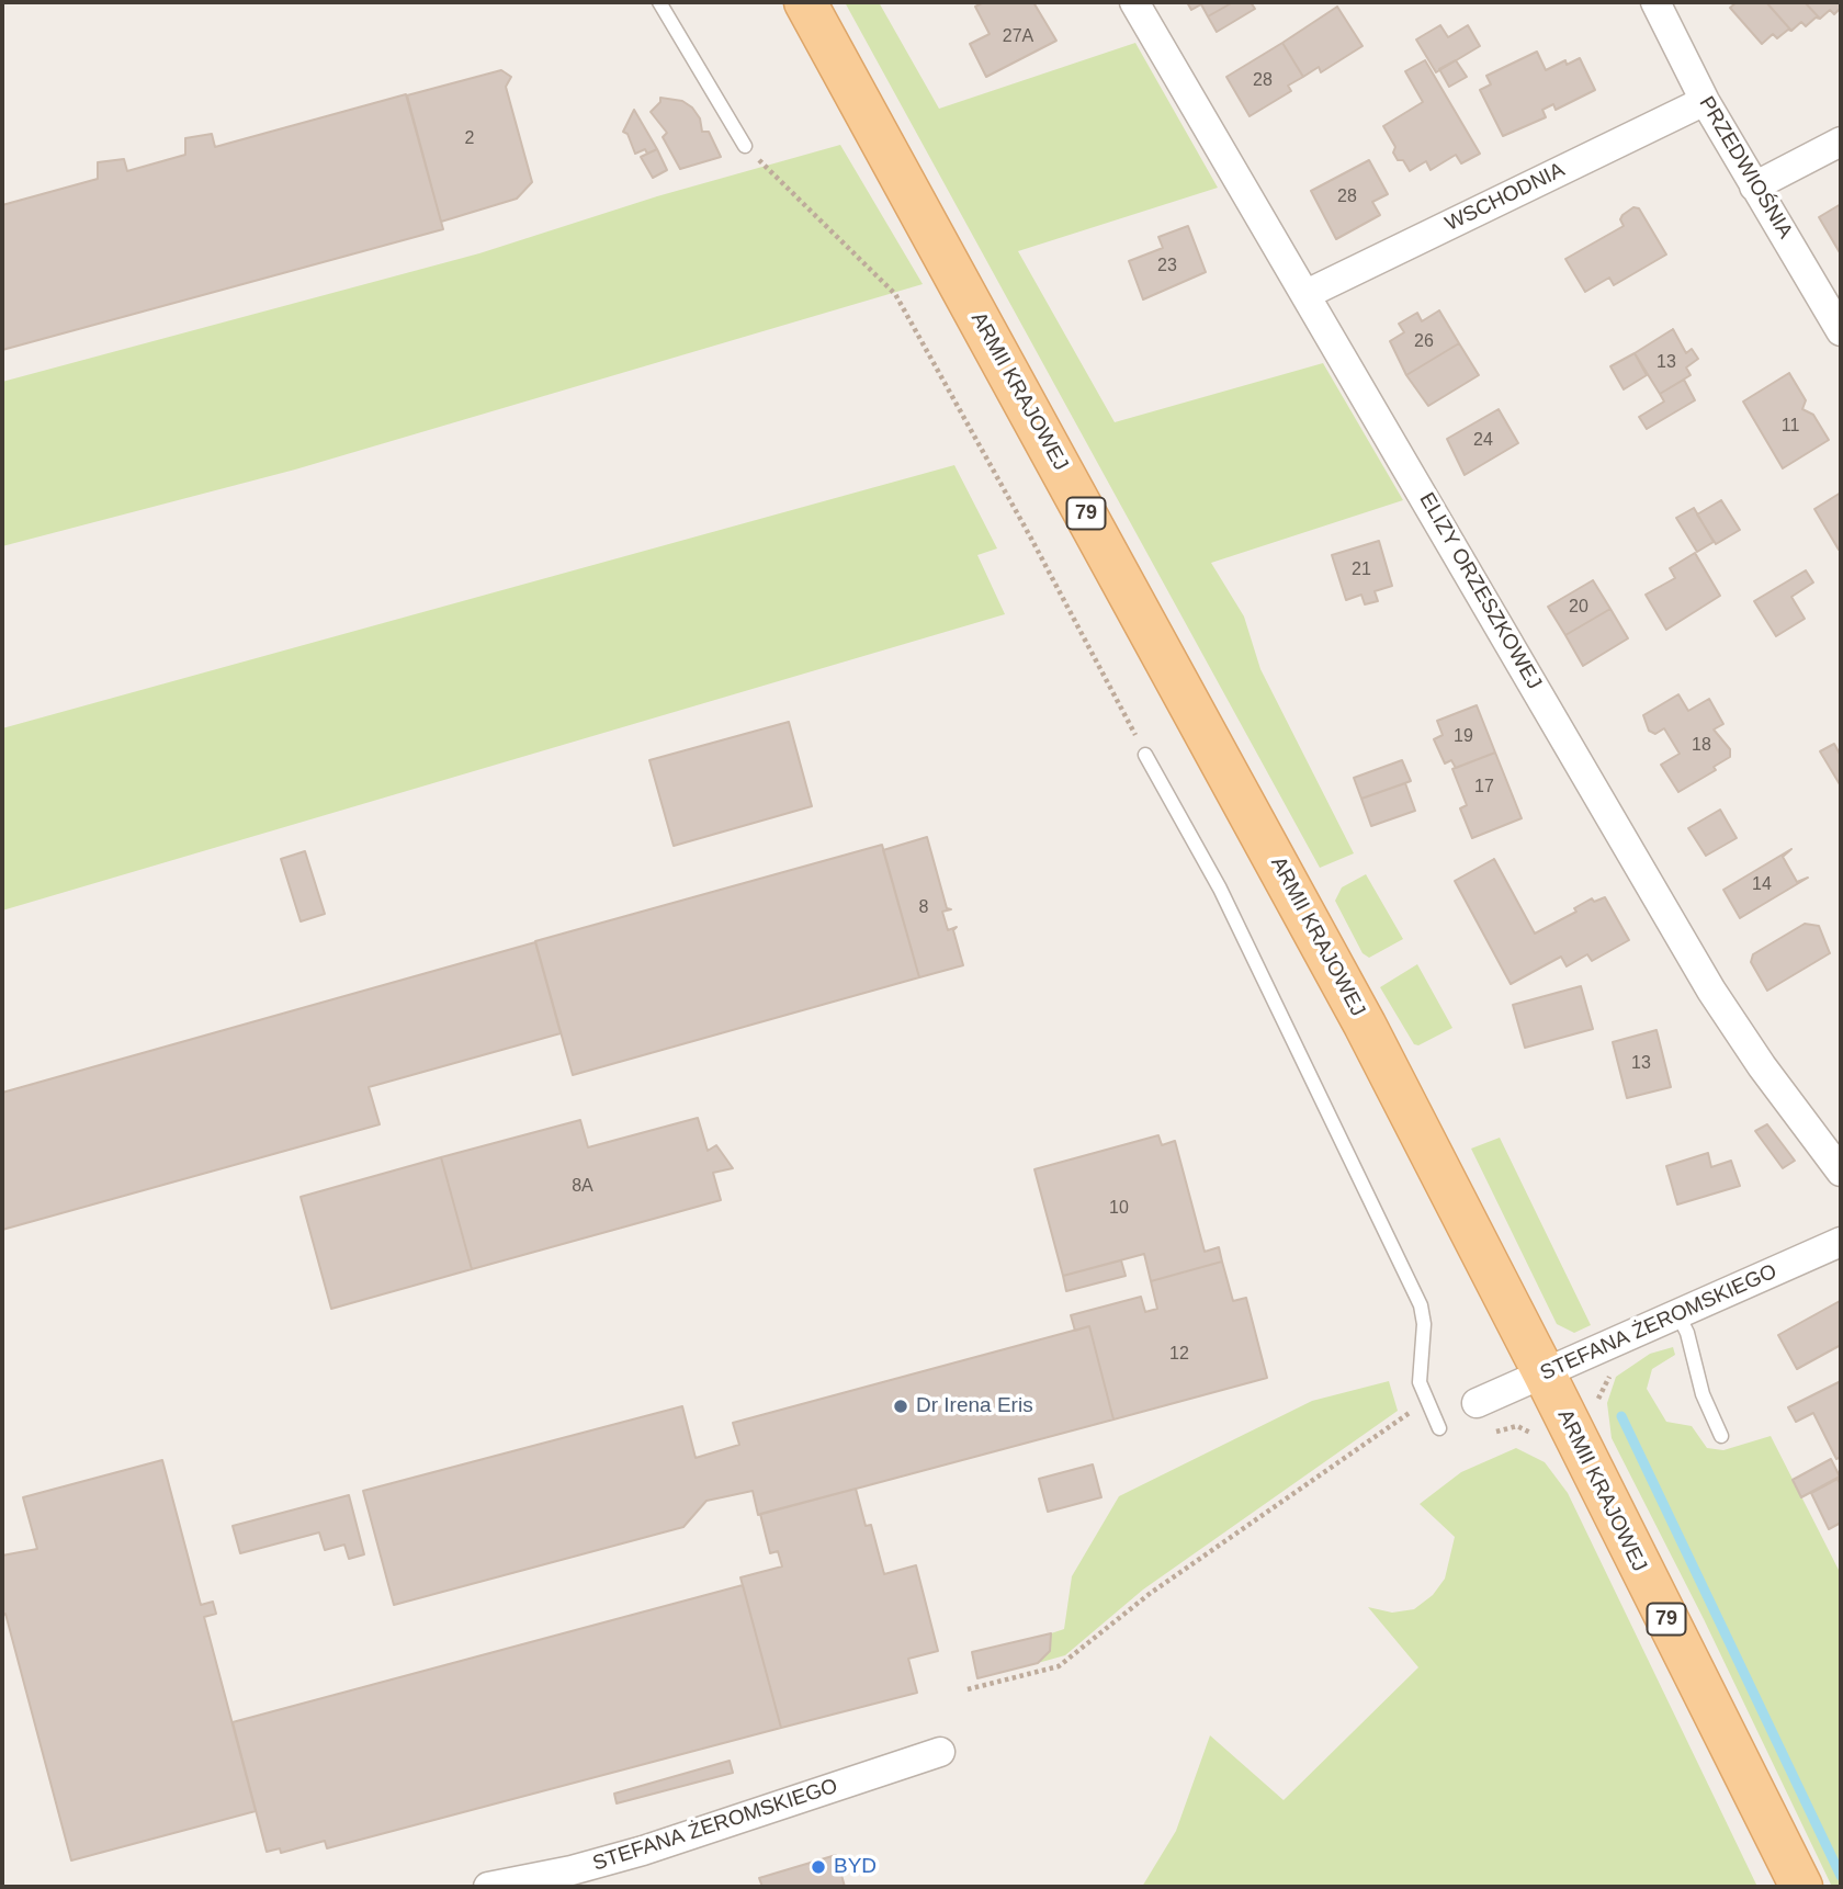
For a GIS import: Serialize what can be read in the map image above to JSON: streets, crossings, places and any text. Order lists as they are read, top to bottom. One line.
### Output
{"streets":{"main road":["ARMII KRAJOWEJ","79"],"street":["PRZEDWIOŚNIA","WSCHODNIA","ELIZY ORZESZKOWEJ","STEFANA ŻEROMSKIEGO"]},"crossings":[["PRZEDWIOŚNIA","WSCHODNIA"],["WSCHODNIA","ELIZY ORZESZKOWEJ"],["ARMII KRAJOWEJ","STEFANA ŻEROMSKIEGO"]],"places":["Dr Irena Eris","BYD"],"house_numbers":["27A","28","2","28","23","26","13","11","24","21","20","19","18","17","14","8","13","8A","10","12"]}
